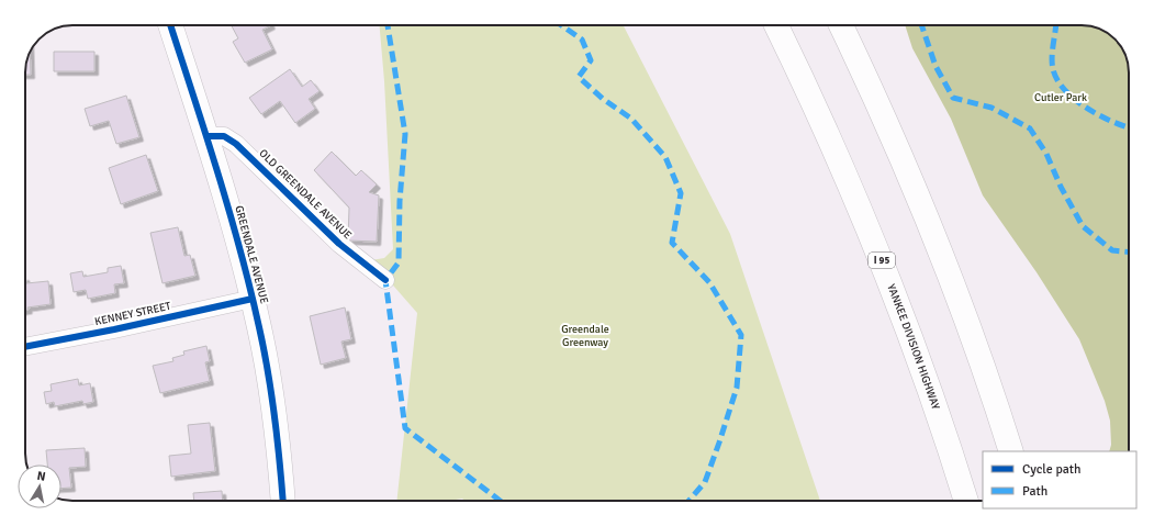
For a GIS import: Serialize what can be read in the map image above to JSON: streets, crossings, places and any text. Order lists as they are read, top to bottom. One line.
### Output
{"streets":{"main road":["GREENDALE AVENUE","I 95","YANKEE DIVISION HIGHWAY"],"street":["OLD GREENDALE AVENUE","KENNEY STREET"]},"crossings":[["OLD GREENDALE AVENUE","GREENDALE AVENUE"],["GREENDALE AVENUE","KENNEY STREET"]],"parks":["Cutler Park","Greendale Greenway"],"legend":["Cycle path","Path"],"north":"top"}
